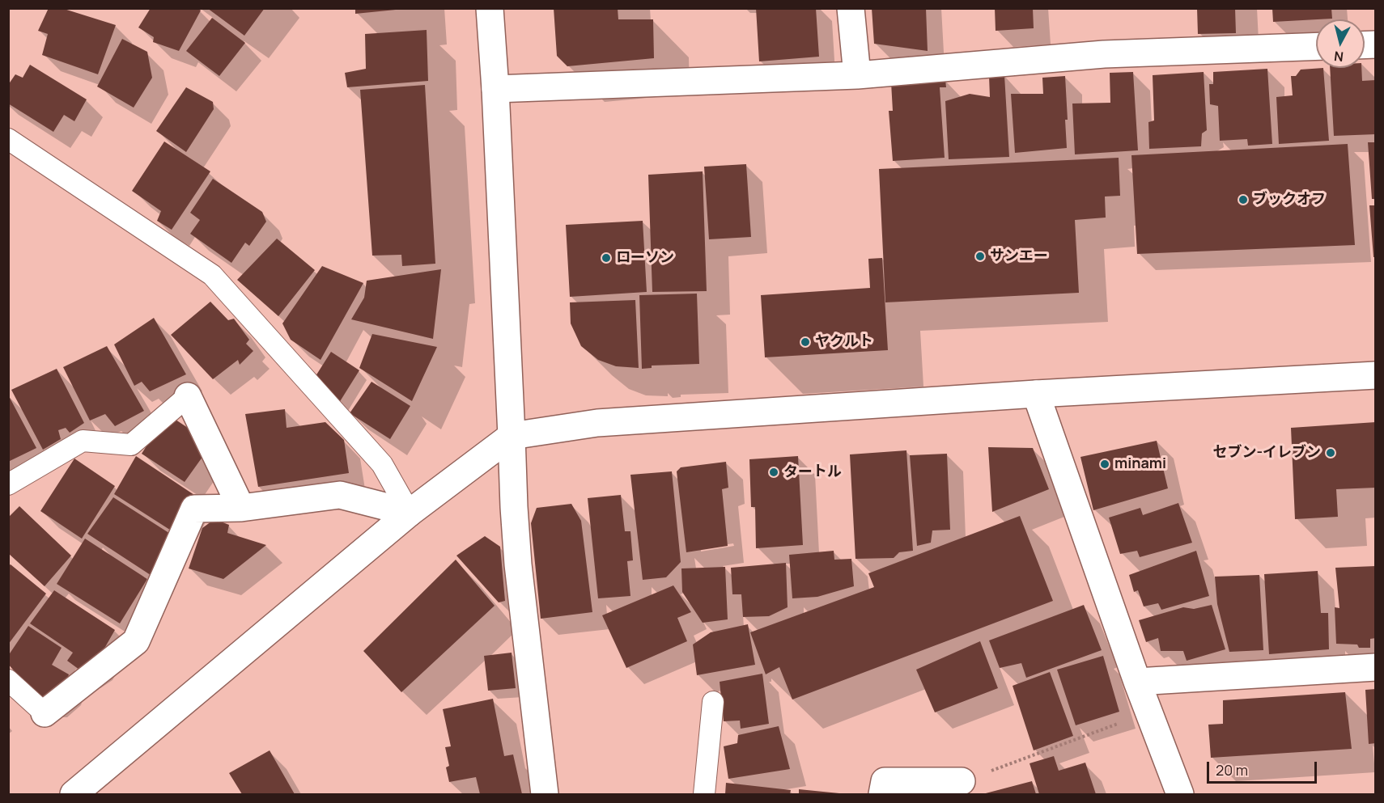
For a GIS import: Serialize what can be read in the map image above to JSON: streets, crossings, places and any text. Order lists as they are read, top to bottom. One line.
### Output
{"places":["ブックオフ","サンエー","ローソン","ヤクルト","セブン-イレブン","minami","タートル"],"scale_bar":"20 m","north":"bottom"}
